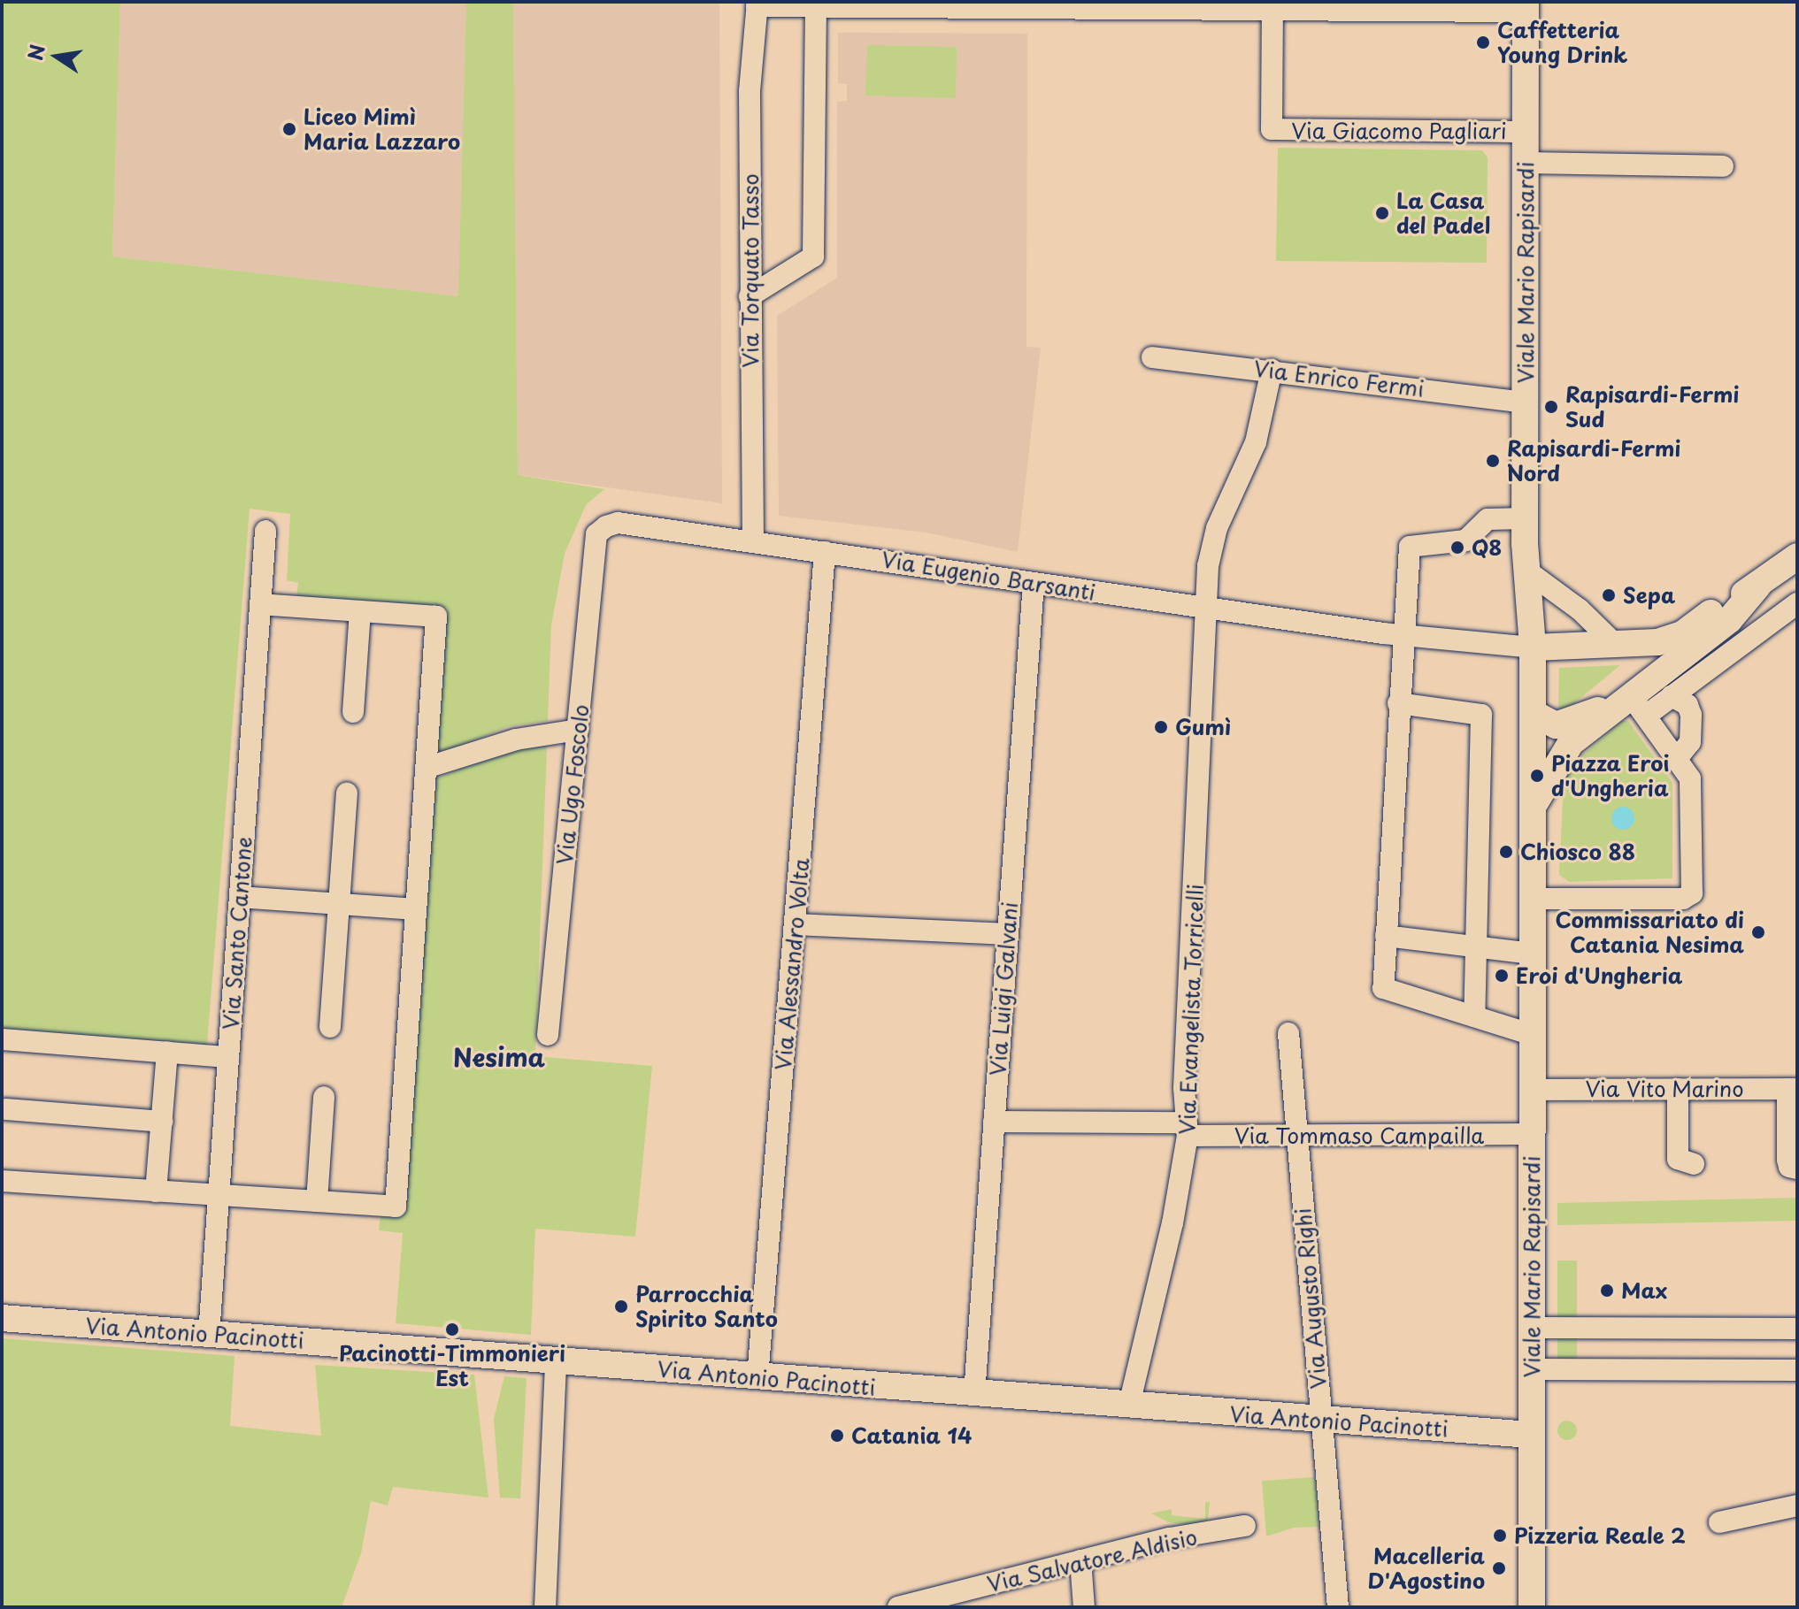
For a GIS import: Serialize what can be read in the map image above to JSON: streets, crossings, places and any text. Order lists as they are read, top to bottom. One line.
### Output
{"streets":{"main road":["Viale Mario Rapisardi","Via Antonio Pacinotti"],"street":["Via Giacomo Pagliari","Via Torquato Tasso","Via Enrico Fermi","Via Eugenio Barsanti","Via Ugo Foscolo","Via Santo Cantone","Via Alessandro Volta","Via Luigi Galvani","Via Evangelista Torricelli","Via Vito Marino","Via Tommaso Campailla","Via Augusto Righi","Via Salvatore Aldisio"]},"crossings":[["Via Giacomo Pagliari","Viale Mario Rapisardi"],["Via Torquato Tasso","Via Eugenio Barsanti"],["Viale Mario Rapisardi","Via Enrico Fermi"],["Viale Mario Rapisardi","Via Eugenio Barsanti"],["Viale Mario Rapisardi","Via Vito Marino"],["Viale Mario Rapisardi","Via Tommaso Campailla"],["Viale Mario Rapisardi","Via Antonio Pacinotti"],["Via Enrico Fermi","Via Evangelista Torricelli"],["Via Eugenio Barsanti","Via Ugo Foscolo"],["Via Eugenio Barsanti","Via Alessandro Volta"],["Via Eugenio Barsanti","Via Luigi Galvani"],["Via Eugenio Barsanti","Via Evangelista Torricelli"],["Via Santo Cantone","Via Antonio Pacinotti"],["Via Alessandro Volta","Via Antonio Pacinotti"],["Via Luigi Galvani","Via Tommaso Campailla"],["Via Luigi Galvani","Via Antonio Pacinotti"],["Via Evangelista Torricelli","Via Tommaso Campailla"],["Via Evangelista Torricelli","Via Antonio Pacinotti"],["Via Tommaso Campailla","Via Augusto Righi"],["Via Augusto Righi","Via Antonio Pacinotti"]],"districts":["Nesima"],"places":["Caffetteria Young Drink","Liceo Mimì Maria Lazzaro","La Casa del Padel","Rapisardi-Fermi Sud","Rapisardi-Fermi Nord","Q8","Sepa","Gumì","Piazza Eroi d'Ungheria","Chiosco 88","Commissariato di Catania Nesima","Eroi d'Ungheria","Max","Parrocchia Spirito Santo","Pacinotti-Timmonieri Est","Catania 14","Pizzeria Reale 2","Macelleria D'Agostino"],"north":"left"}
